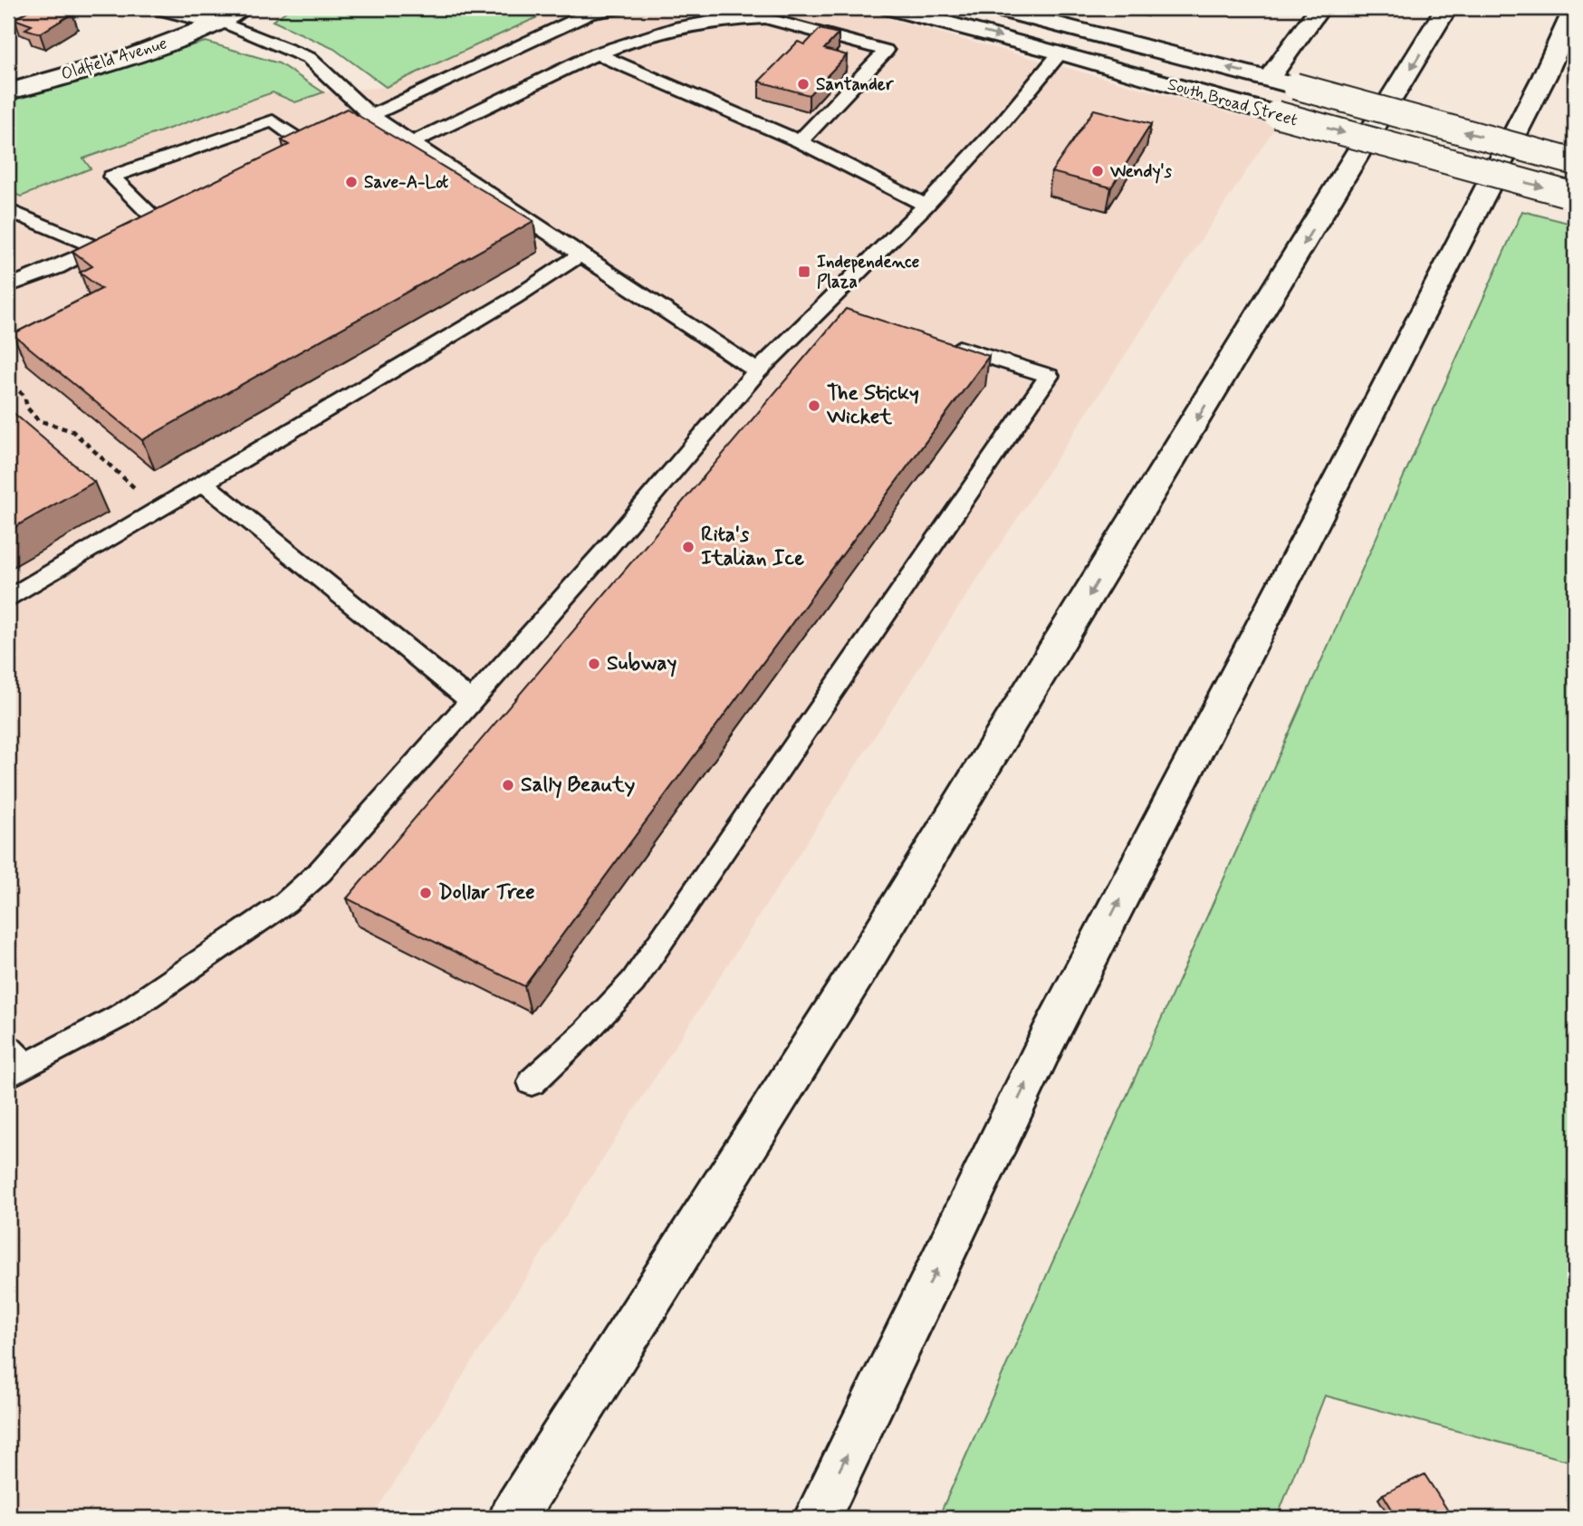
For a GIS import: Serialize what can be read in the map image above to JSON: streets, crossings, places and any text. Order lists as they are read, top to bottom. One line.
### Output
{"streets":{"main road":["Oldfield Avenue","South Broad Street"]},"places":{"other":["Santander","Wendy's","Save-A-Lot","The Sticky Wicket","Rita's Italian Ice","Subway","Sally Beauty","Dollar Tree"],"transit":["Independence Plaza"]}}
